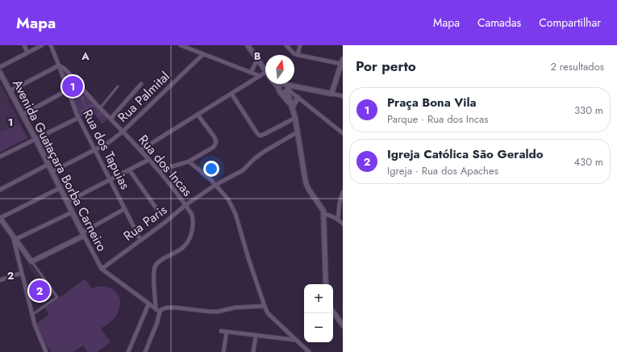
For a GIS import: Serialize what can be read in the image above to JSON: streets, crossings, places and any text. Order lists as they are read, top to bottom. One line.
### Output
{"streets":{"street":["Rua Palmital","Rua dos Tapuias","Avenida Guataçara Borba Carneiro","Rua dos Incas","Rua Paris"]},"crossings":[["Rua Palmital","Rua dos Tapuias"],["Rua Palmital","Avenida Guataçara Borba Carneiro"],["Rua Palmital","Rua dos Incas"],["Rua dos Tapuias","Rua dos Incas"],["Rua dos Tapuias","Rua Paris"],["Avenida Guataçara Borba Carneiro","Rua Paris"],["Rua dos Incas","Rua Paris"]],"north":"top","page":{"header":"Mapa","nav":["Mapa","Camadas","Compartilhar"],"heading":["Por perto","2 resultados"],"pins":["1","2"],"list":[{"mark":"1","name":"Praça Bona Vila","note":"Parque · Rua dos Incas","value":"330 m"},{"mark":"2","name":"Igreja Católica São Geraldo","note":"Igreja · Rua dos Apaches","value":"430 m"}],"map_buttons":["+","−"]},"grid":{"columns":["A","B"],"rows":["1","2"]}}
